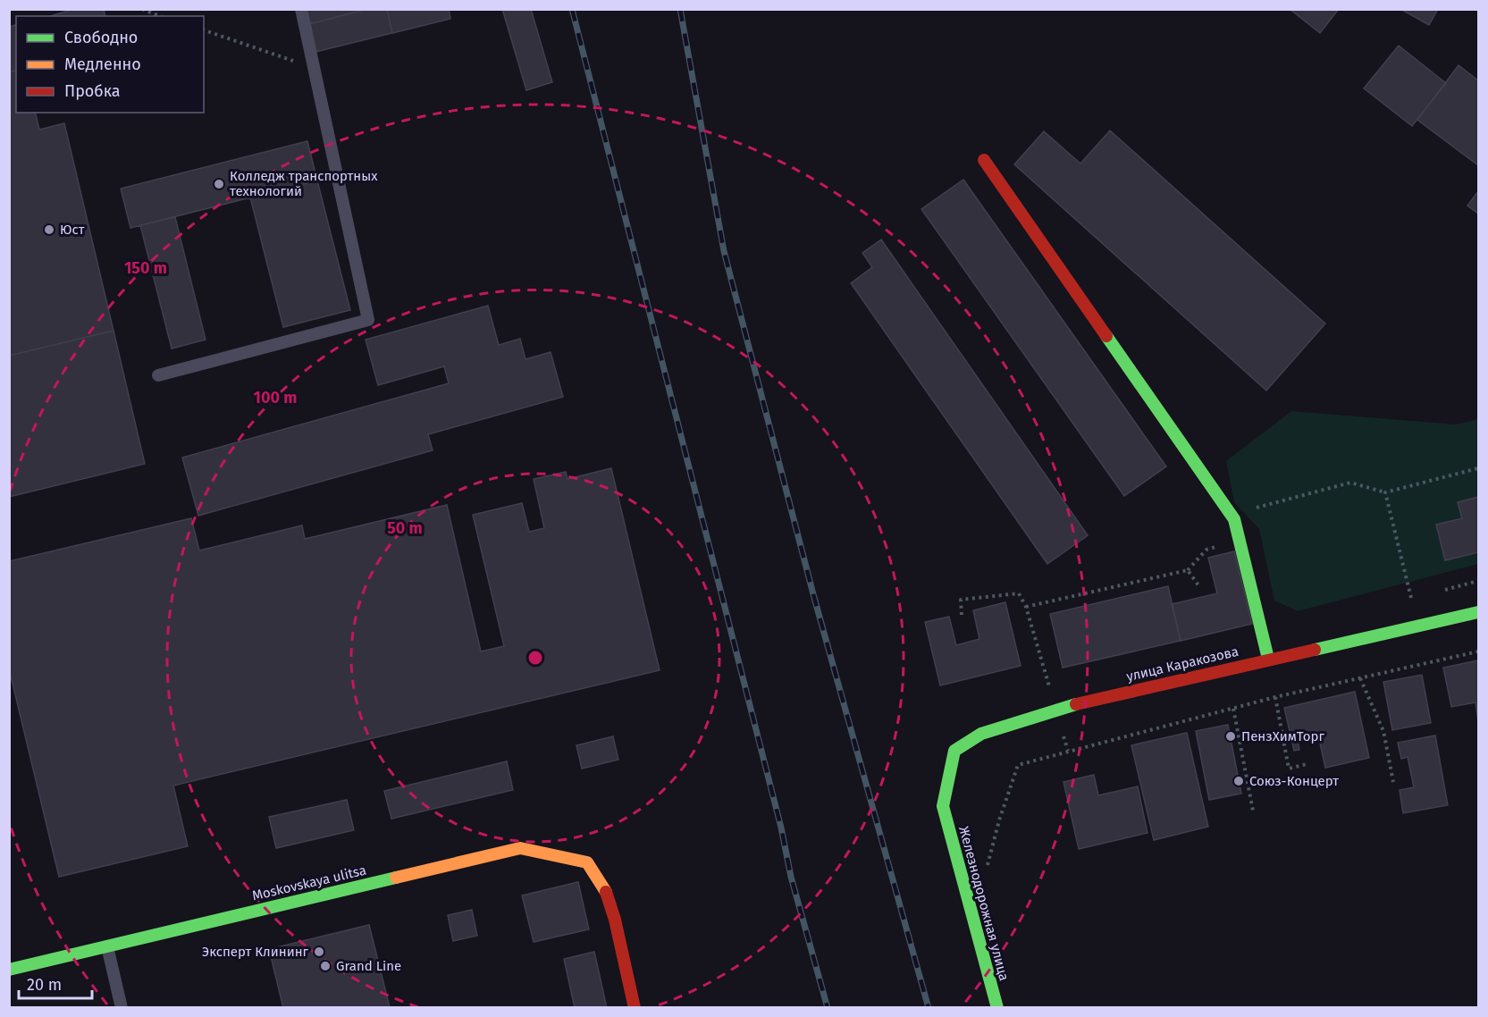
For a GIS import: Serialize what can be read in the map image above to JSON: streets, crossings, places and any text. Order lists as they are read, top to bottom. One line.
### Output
{"streets":{"street":["улица Каракозова","Moskovskaya ulitsa","Железнодорожная улица"]},"crossings":[["улица Каракозова","Железнодорожная улица"]],"places":["Колледж транспортных технологий","Юст","ПензХимТорг","Союз-Концерт","Эксперт Клининг","Grand Line"],"legend":["Свободно","Медленно","Пробка"],"scale_bar":"20 m","rings":["150 m","100 m","50 m"]}
